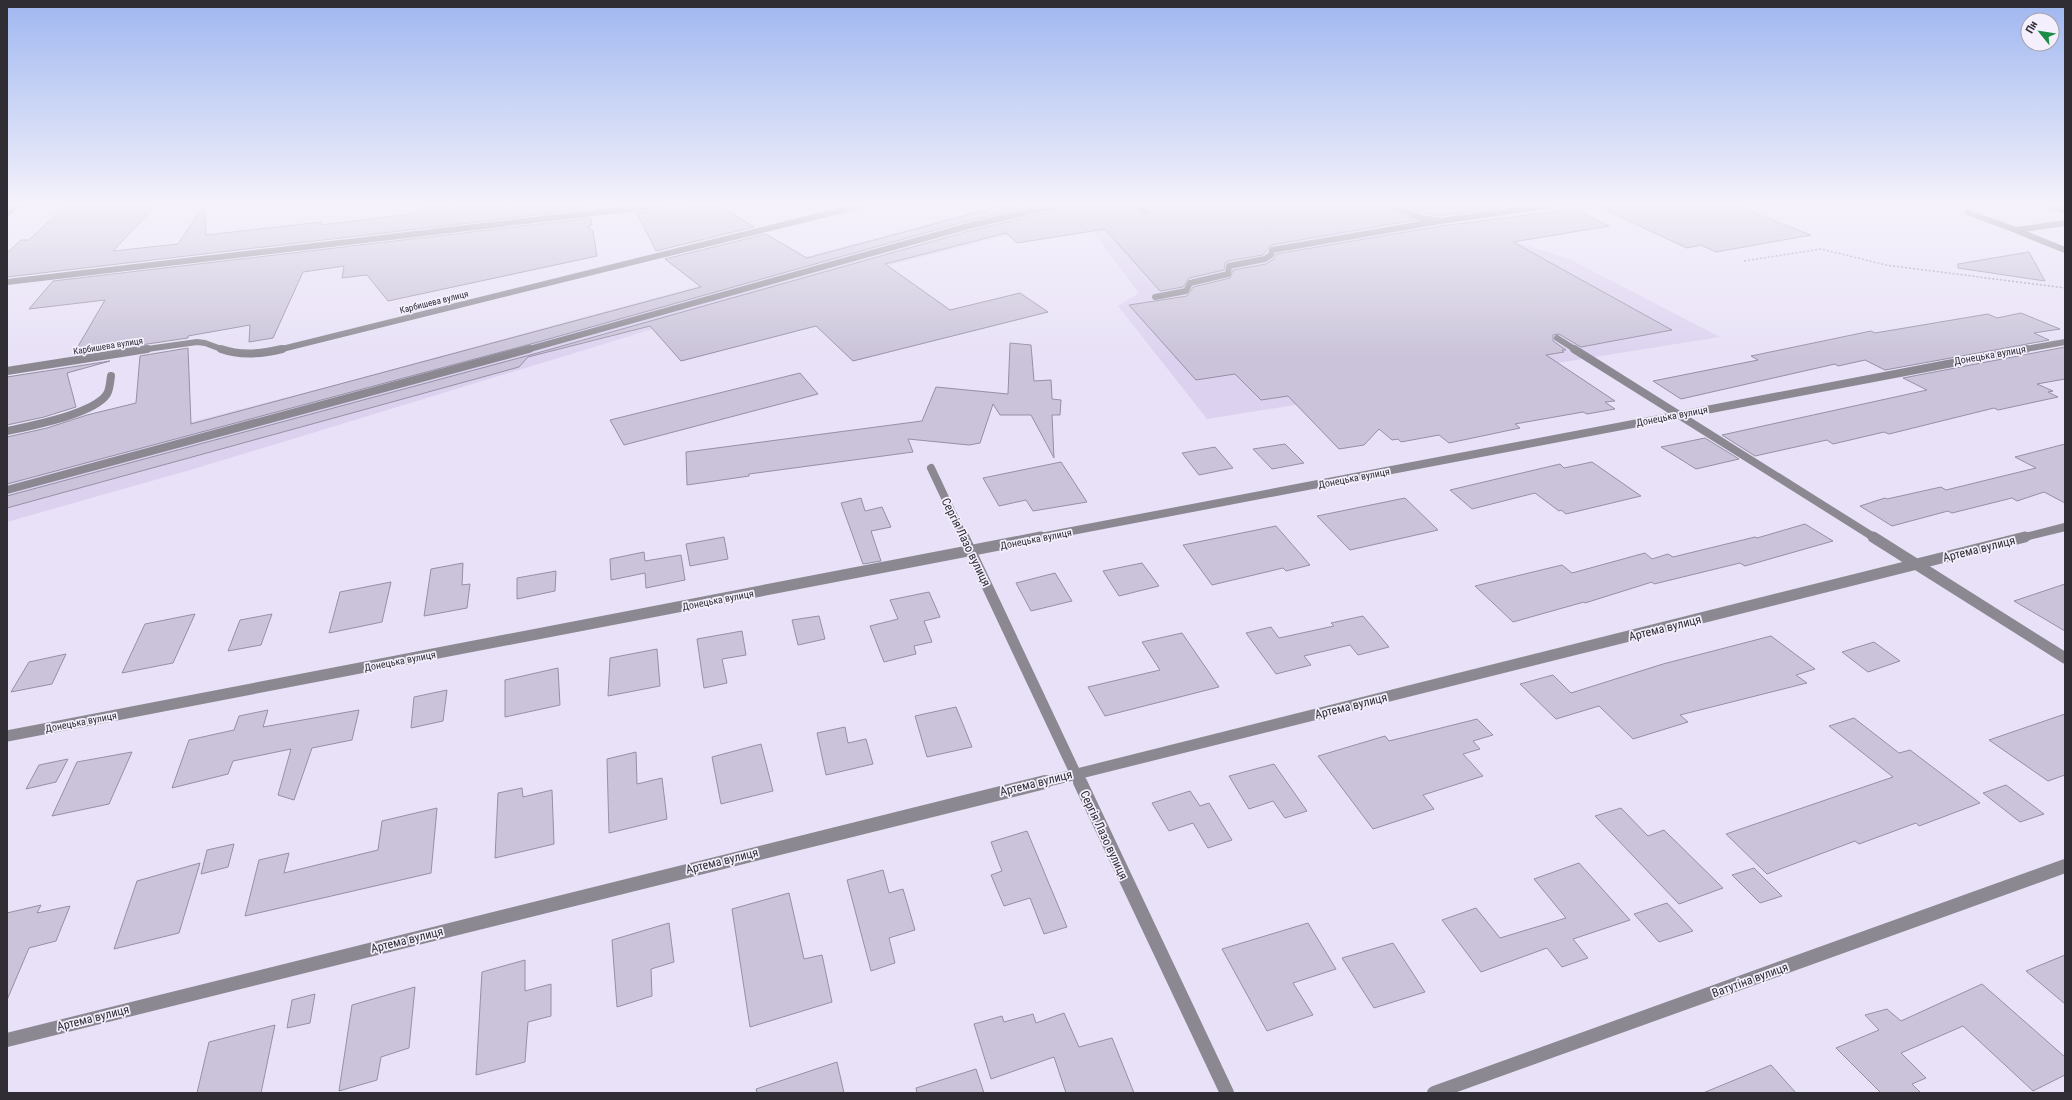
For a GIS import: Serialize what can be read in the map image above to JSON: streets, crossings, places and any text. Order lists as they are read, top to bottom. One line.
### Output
{"streets":{"street":["Карбишева вулиця","Донецька вулиця","Сергія Лазо вулиця","Артема вулиця","Ватутіна вулиця"]},"crossings":[["Донецька вулиця","Сергія Лазо вулиця"],["Сергія Лазо вулиця","Артема вулиця"]],"north":"top left"}
